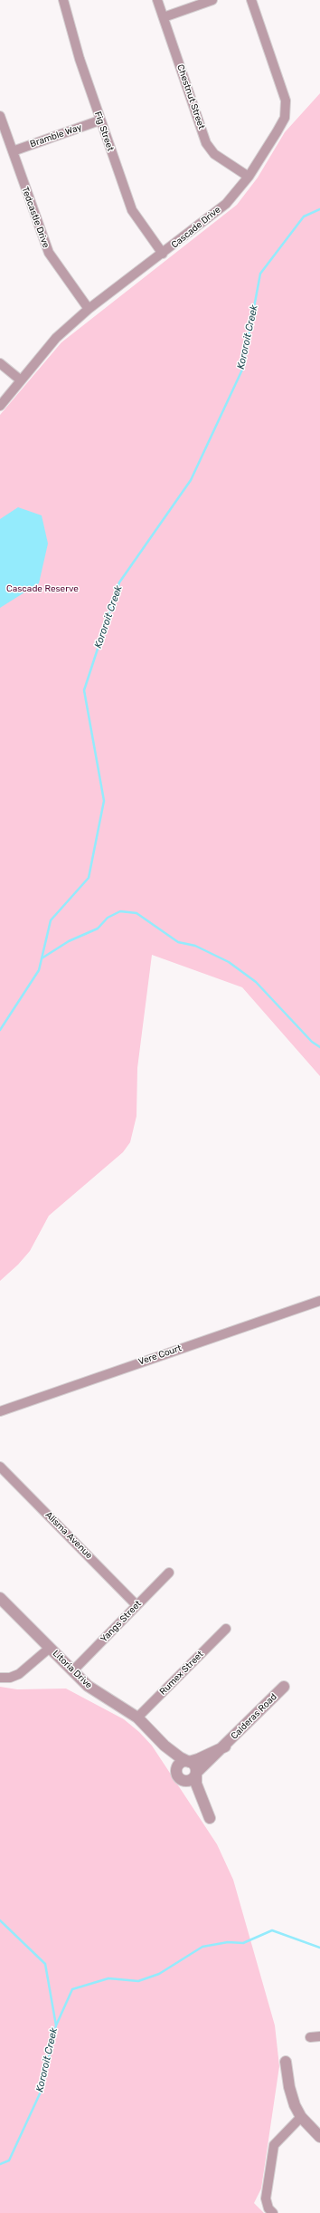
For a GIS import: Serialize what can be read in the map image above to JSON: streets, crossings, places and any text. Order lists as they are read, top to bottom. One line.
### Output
{"streets":{"street":["Chestnut Street","Fig Street","Bramble Way","Tedcastle Drive","Cascade Drive","Vere Court","Alisma Avenue","Yangs Street","Litoria Drive","Rumex Street","Calderas Road"]},"crossings":[["Chestnut Street","Cascade Drive"],["Fig Street","Bramble Way"],["Fig Street","Cascade Drive"],["Bramble Way","Tedcastle Drive"],["Tedcastle Drive","Cascade Drive"],["Alisma Avenue","Yangs Street"],["Yangs Street","Litoria Drive"],["Litoria Drive","Rumex Street"],["Litoria Drive","Calderas Road"]],"water":["Kororoit Creek"],"parks":["Cascade Reserve"]}
